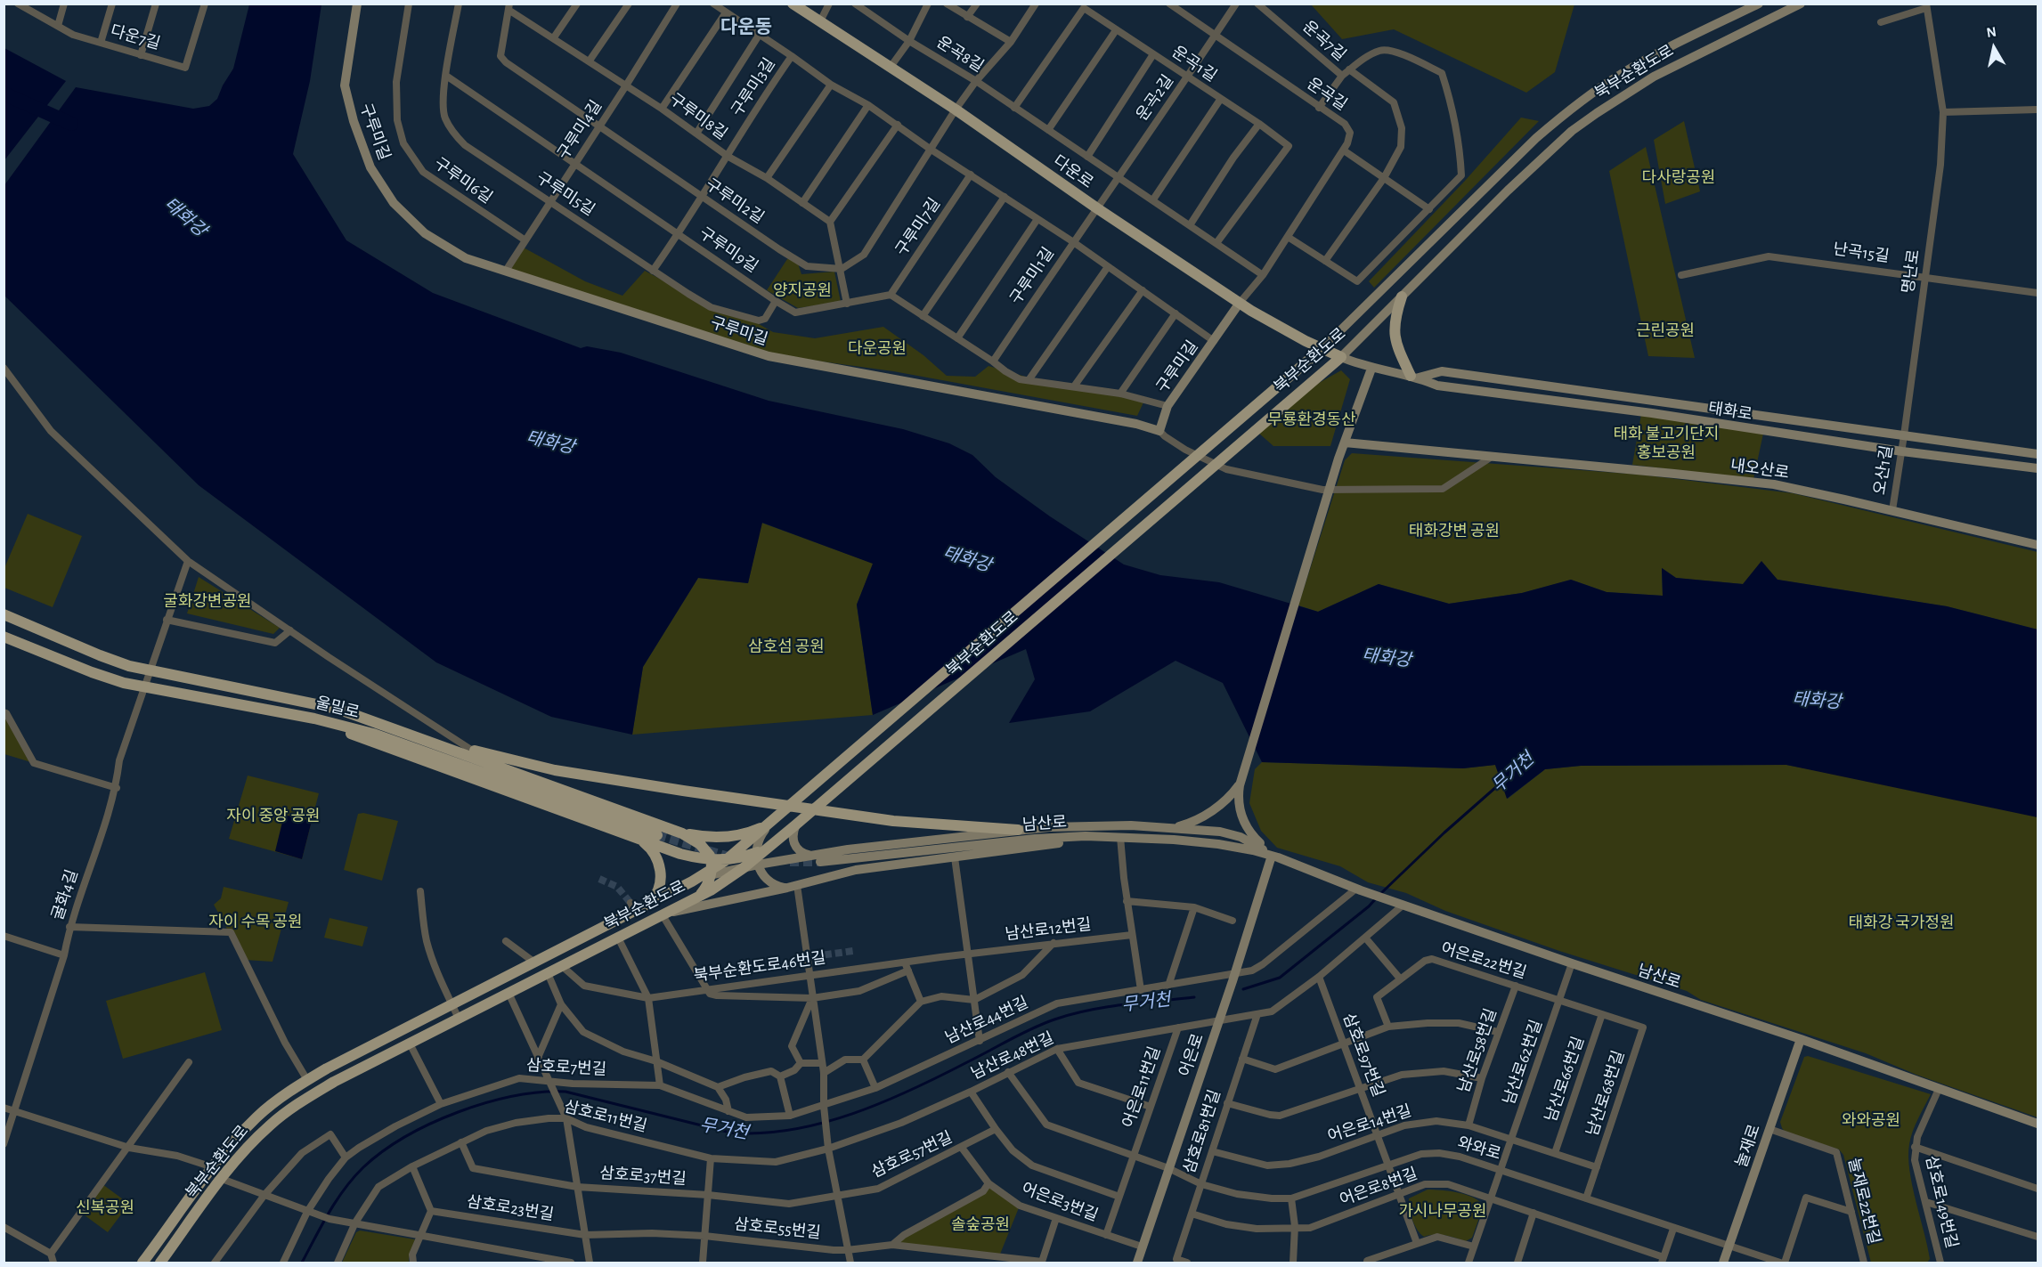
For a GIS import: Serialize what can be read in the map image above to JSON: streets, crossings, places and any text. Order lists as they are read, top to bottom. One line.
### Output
{"streets":{"main road":["북부순환도로","구루미길","다운로","태화로","내오산로","울밀로","남산로","어은로","눌재로"],"street":["다운7길","운곡7길","운곡8길","운곡1길","구루미3길","운곡길","운곡2길","구루미8길","구루미4길","구루미6길","구루미5길","구루미2길","구루미7길","구루미9길","난곡15길","명난로","구루미1길","오산1길","굴화4길","남산로12번길","어은로22번길","북부순환도로46번길","남산로44번길","남산로58번길","삼호로97번길","남산로48번길","남산로62번길","삼호로7번길","남산로66번길","어은로11번길","남산로68번길","삼호로11번길","어은로14번길","삼호로81번길","와와로","삼호로57번길","삼호로37번길","어은로8번길","눌재로22번길","어은로3번길","삼호로149번길","삼호로23번길","삼호로55번길"]},"crossings":[["운곡7길","운곡길"],["운곡8길","운곡1길"],["운곡8길","운곡길"],["운곡8길","운곡2길"],["운곡1길","운곡2길"],["북부순환도로","다운로"],["북부순환도로","태화로"],["북부순환도로","남산로"],["북부순환도로","북부순환도로46번길"],["북부순환도로","삼호로37번길"],["구루미3길","구루미8길"],["구루미3길","구루미5길"],["구루미3길","구루미2길"],["구루미3길","구루미9길"],["운곡길","운곡2길"],["운곡길","구루미길"],["운곡길","다운로"],["운곡2길","다운로"],["운곡2길","구루미1길"],["구루미8길","구루미4길"],["구루미8길","구루미2길"],["구루미4길","구루미길"],["구루미4길","구루미6길"],["구루미4길","구루미5길"],["구루미4길","구루미2길"],["구루미4길","구루미9길"],["구루미길","다운로"],["다운로","구루미1길"],["다운로","태화로"],["구루미5길","구루미9길"],["구루미7길","구루미9길"],["난곡15길","명난로"],["명난로","태화로"],["명난로","오산1길"],["태화로","오산1길"],["내오산로","오산1길"],["울밀로","굴화4길"],["남산로","남산로44번길"],["남산로","어은로"],["남산로","남산로48번길"],["남산로","남산로62번길"],["남산로","눌재로"],["남산로","삼호로149번길"],["남산로12번길","북부순환도로46번길"],["어은로22번길","남산로58번길"],["어은로22번길","남산로62번길"],["어은로22번길","남산로66번길"],["어은로22번길","남산로68번길"],["남산로44번길","어은로"],["남산로44번길","삼호로7번길"],["남산로58번길","어은로14번길"],["어은로","남산로48번길"],["어은로","와와로"],["어은로","어은로3번길"],["삼호로97번길","남산로48번길"],["삼호로97번길","어은로14번길"],["삼호로97번길","와와로"],["삼호로97번길","어은로8번길"],["남산로48번길","어은로11번길"],["남산로48번길","삼호로11번길"],["남산로48번길","삼호로81번길"],["남산로62번길","어은로14번길"],["남산로62번길","와와로"],["남산로62번길","어은로8번길"],["남산로66번길","어은로14번길"],["어은로11번길","어은로3번길"],["남산로68번길","어은로14번길"],["남산로68번길","와와로"],["삼호로11번길","삼호로37번길"],["어은로14번길","삼호로81번길"],["삼호로81번길","와와로"],["삼호로81번길","어은로8번길"],["눌재로","와와로"],["눌재로","눌재로22번길"],["삼호로57번길","어은로3번길"],["삼호로57번길","삼호로55번길"],["삼호로37번길","삼호로23번길"],["삼호로37번길","삼호로55번길"]],"districts":["다운동"],"water":["태화강","무거천"],"parks":["다사랑공원","양지공원","근린공원","다운공원","무룡환경동산","태화 불고기단지 홍보공원","태화강변 공원","굴화강변공원","삼호섬 공원","자이 중앙 공원","자이 수목 공원","태화강 국가정원","와와공원","신복공원","가시나무공원","솔숲공원"],"north":"top"}
